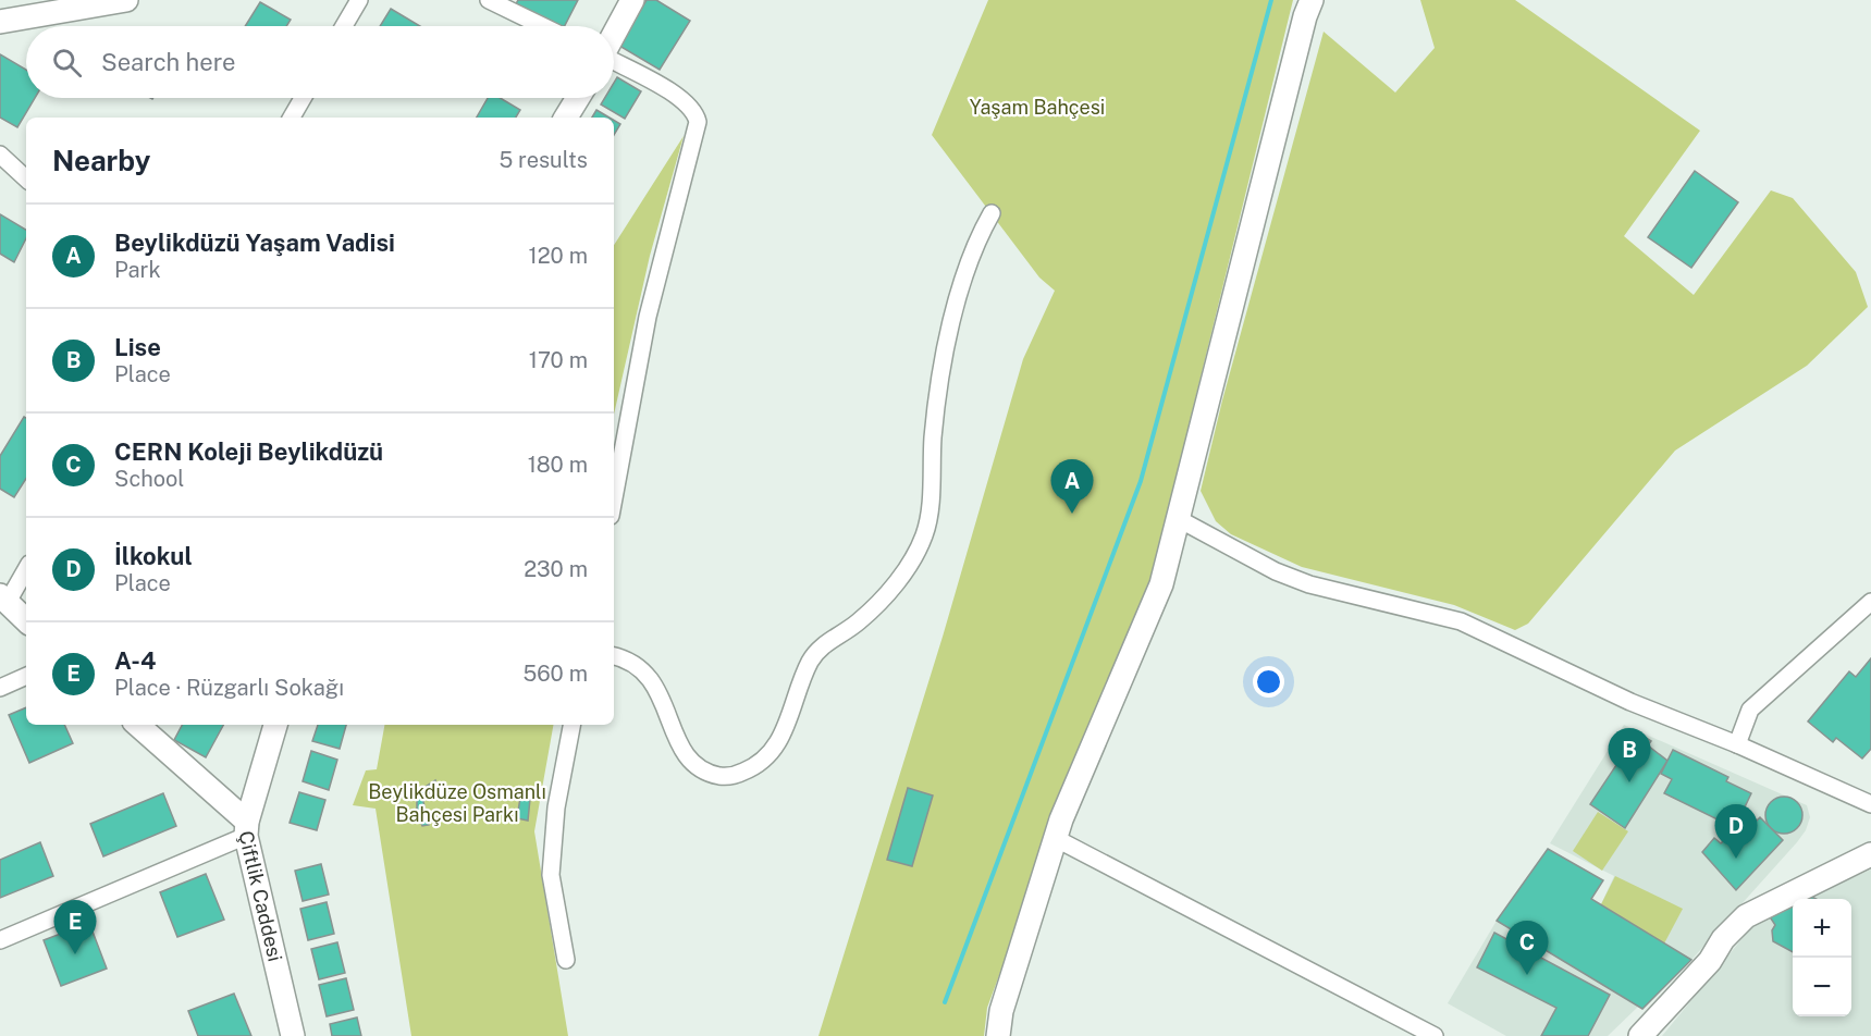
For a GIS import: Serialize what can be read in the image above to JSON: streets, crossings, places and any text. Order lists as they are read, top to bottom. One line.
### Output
{"streets":{"street":["Çiftlik Caddesi"]},"parks":["Yaşam Bahçesi","Beylikdüze Osmanlı Bahçesi Parkı"],"page":{"search":"Search here","heading":["Nearby","5 results"],"list":[{"mark":"A","name":"Beylikdüzü Yaşam Vadisi","note":"Park","value":"120 m"},{"mark":"B","name":"Lise","note":"Place","value":"170 m"},{"mark":"C","name":"CERN Koleji Beylikdüzü","note":"School","value":"180 m"},{"mark":"D","name":"İlkokul","note":"Place","value":"230 m"},{"mark":"E","name":"A-4","note":"Place · Rüzgarlı Sokağı","value":"560 m"}],"pins":["A","B","D","E","C"],"map_buttons":["+","−"]}}
